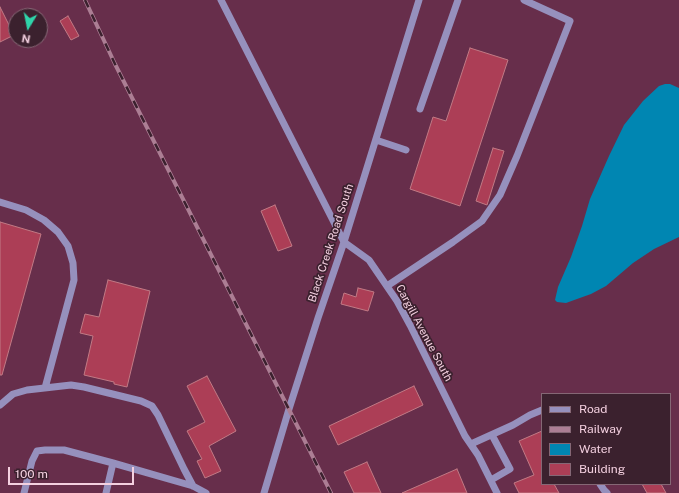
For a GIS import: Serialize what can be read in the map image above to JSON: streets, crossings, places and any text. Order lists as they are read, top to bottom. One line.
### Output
{"streets":{"street":["Black Creek Road South","Cargill Avenue South"]},"crossings":[["Black Creek Road South","Cargill Avenue South"]],"legend":["Road","Railway","Water","Building"],"scale_bar":"100 m","north":"bottom"}
